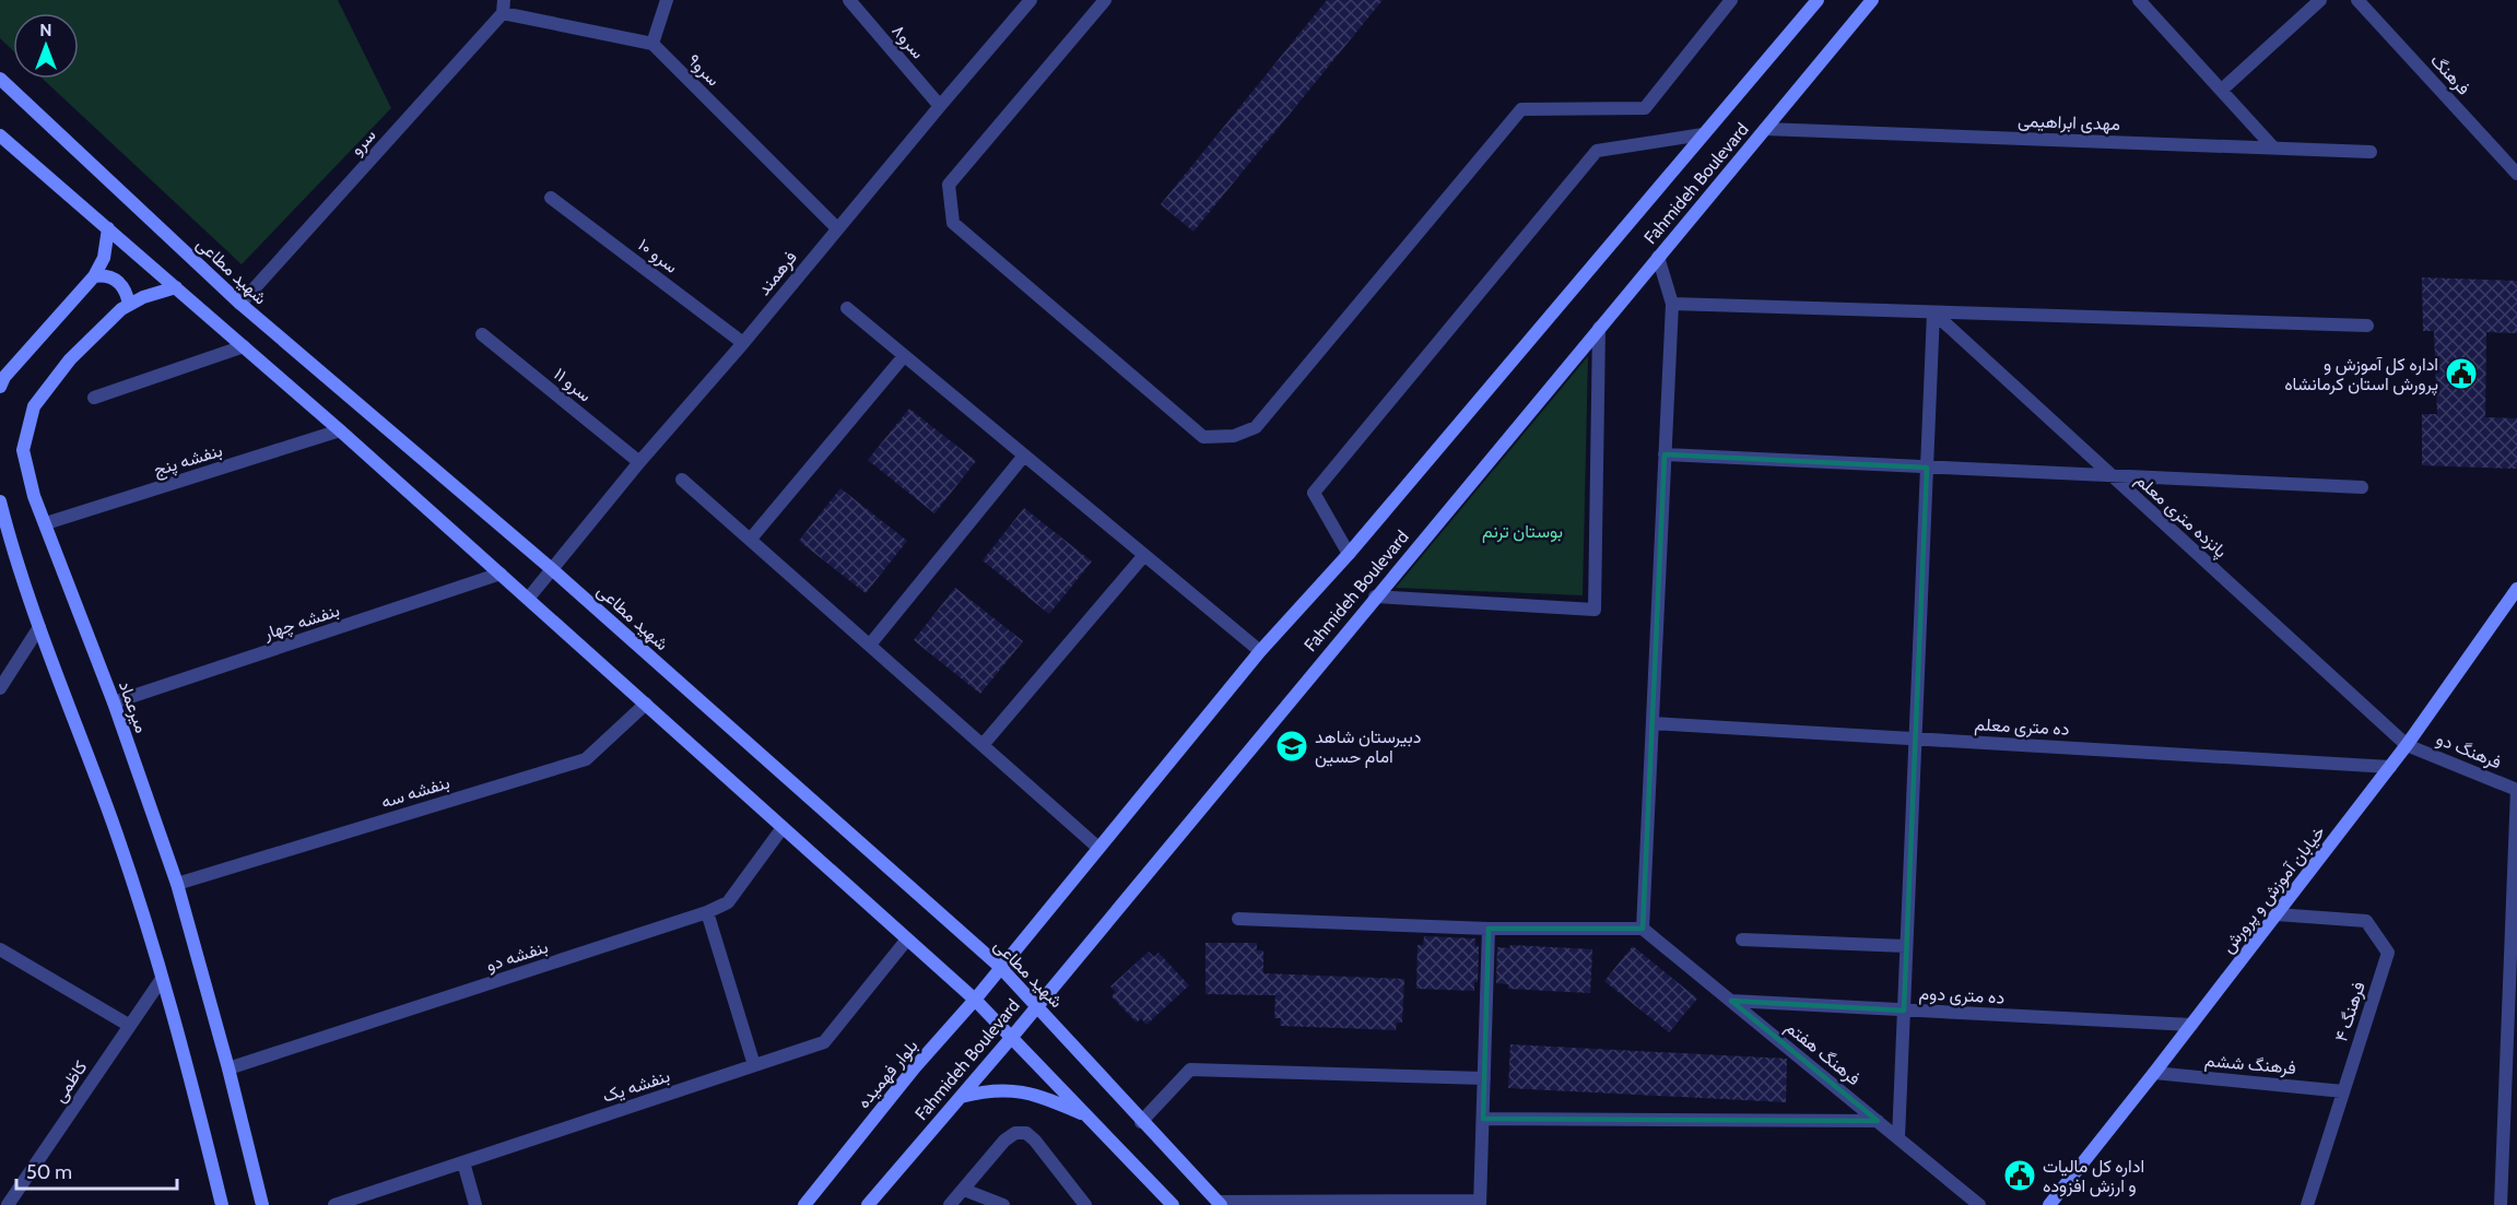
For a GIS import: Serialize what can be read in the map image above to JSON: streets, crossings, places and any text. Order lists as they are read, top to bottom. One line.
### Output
{"streets":{"street":["سرو۸","سرو۹","فرهنگ","مهدی ابراهیمی","سرو","Fahmideh Boulevard","سرو ۱۰","شهید مطاعی","فرهمند","۱۱ سرو","بنفشه پنج","پانزده متری معلم","بنفشه چهار","میرعماد","ده متری معلم","فرهنگ دو","بنفشه سه","خیابان آموزش و پرورش","بنفشه دو","ده متری دوم","فرهنگ ۴","فرهنگ هفتم","فرهنگ ششم","بلوار فهمیده","کاظمی","بنفشه یک"]},"crossings":[["سرو۸","فرهمند"],["سرو۹","فرهمند"],["مهدی ابراهیمی","Fahmideh Boulevard"],["سرو","شهید مطاعی"],["Fahmideh Boulevard","شهید مطاعی"],["Fahmideh Boulevard","بلوار فهمیده"],["سرو ۱۰","فرهمند"],["شهید مطاعی","فرهمند"],["شهید مطاعی","بلوار فهمیده"],["فرهمند","۱۱ سرو"],["بنفشه پنج","میرعماد"],["پانزده متری معلم","فرهنگ دو"],["پانزده متری معلم","خیابان آموزش و پرورش"],["بنفشه چهار","میرعماد"],["میرعماد","بنفشه سه"],["میرعماد","بنفشه دو"],["ده متری معلم","خیابان آموزش و پرورش"],["فرهنگ دو","خیابان آموزش و پرورش"],["خیابان آموزش و پرورش","ده متری دوم"],["خیابان آموزش و پرورش","فرهنگ ۴"],["خیابان آموزش و پرورش","فرهنگ ششم"],["ده متری دوم","فرهنگ هفتم"],["فرهنگ ۴","فرهنگ ششم"]],"parks":["بوستان ترنم"],"places":{"public building":["اداره کل آموزش و پرورش استان کرمانشاه","اداره کل مالیات و ارزش افزوده"],"school or university":["دبیرستان شاهد امام حسین"]},"scale_bar":"50 m","north":"top"}
